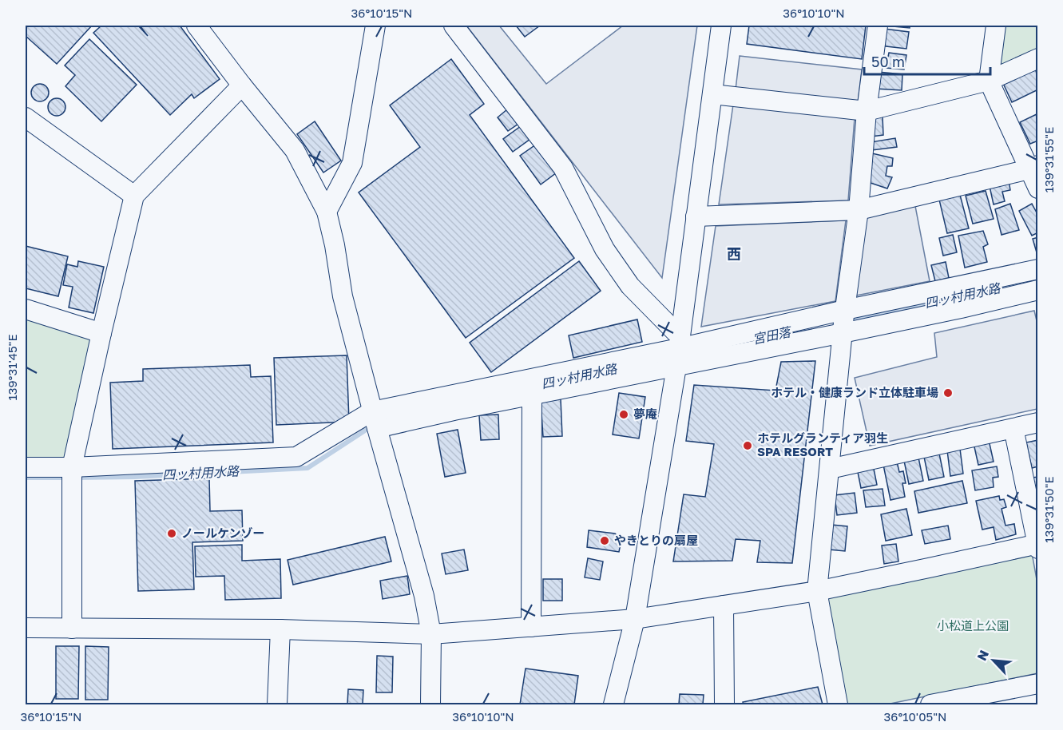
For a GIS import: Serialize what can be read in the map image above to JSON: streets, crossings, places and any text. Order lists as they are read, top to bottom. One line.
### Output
{"districts":["西"],"water":["四ッ村用水路","宮田落"],"parks":["小松道上公園"],"places":["ホテル・健康ランド立体駐車場","夢庵","ホテルグランティア羽生 SPA RESORT","ノールケンゾー","やきとりの扇屋"],"scale_bar":"50 m","north":"top left","coordinates":["36°10'15\"N","36°10'10\"N","139°31'55\"E","139°31'45\"E","139°31'50\"E","36°10'05\"N"]}
